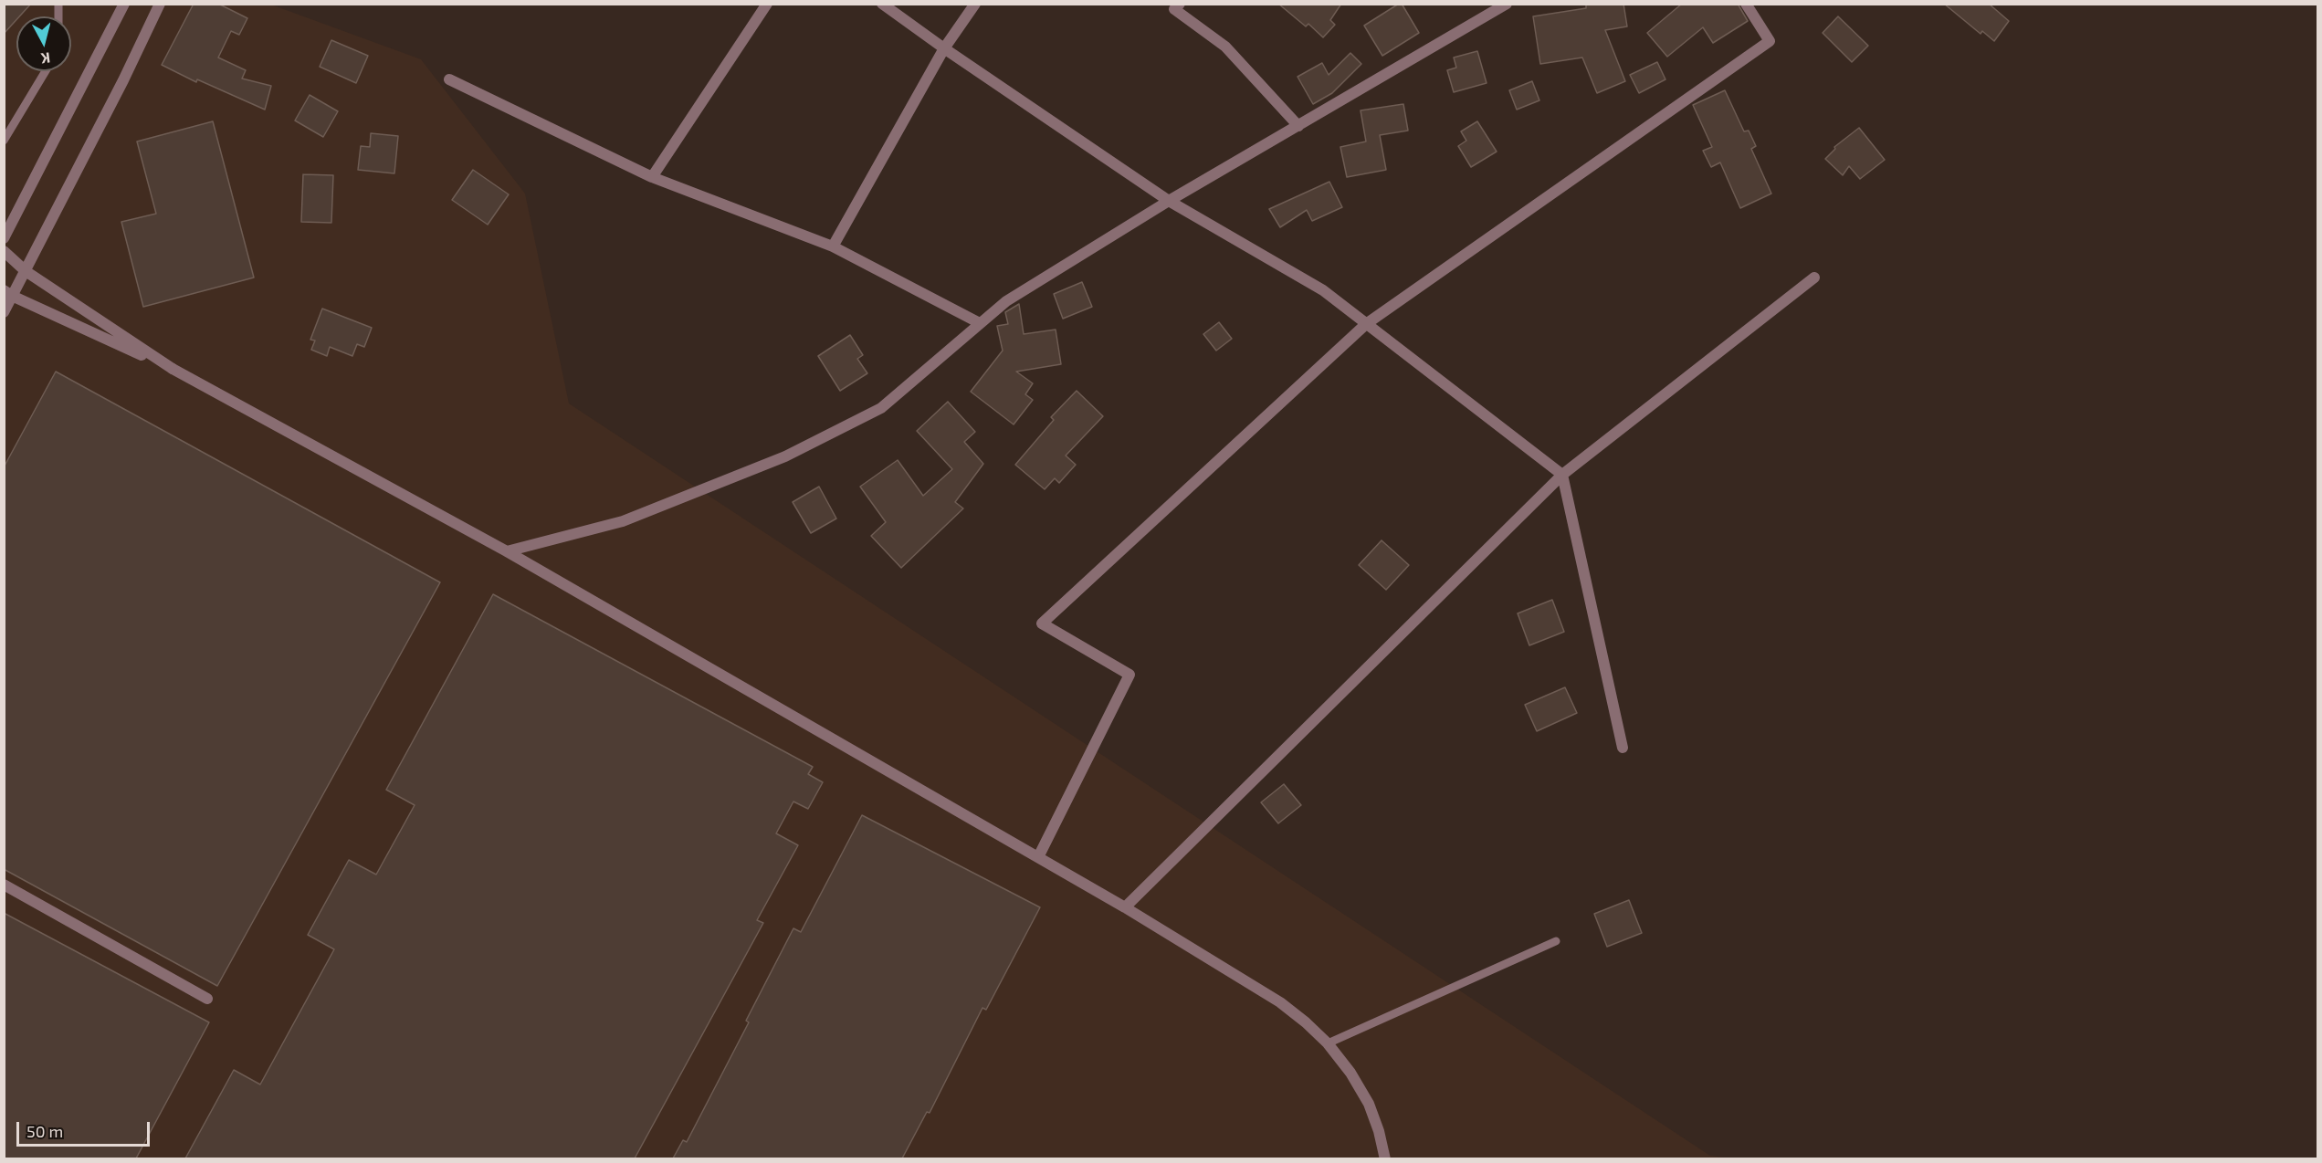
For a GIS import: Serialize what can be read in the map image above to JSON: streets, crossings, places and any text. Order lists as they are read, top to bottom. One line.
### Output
{"scale_bar":"50 m","north":"bottom"}
